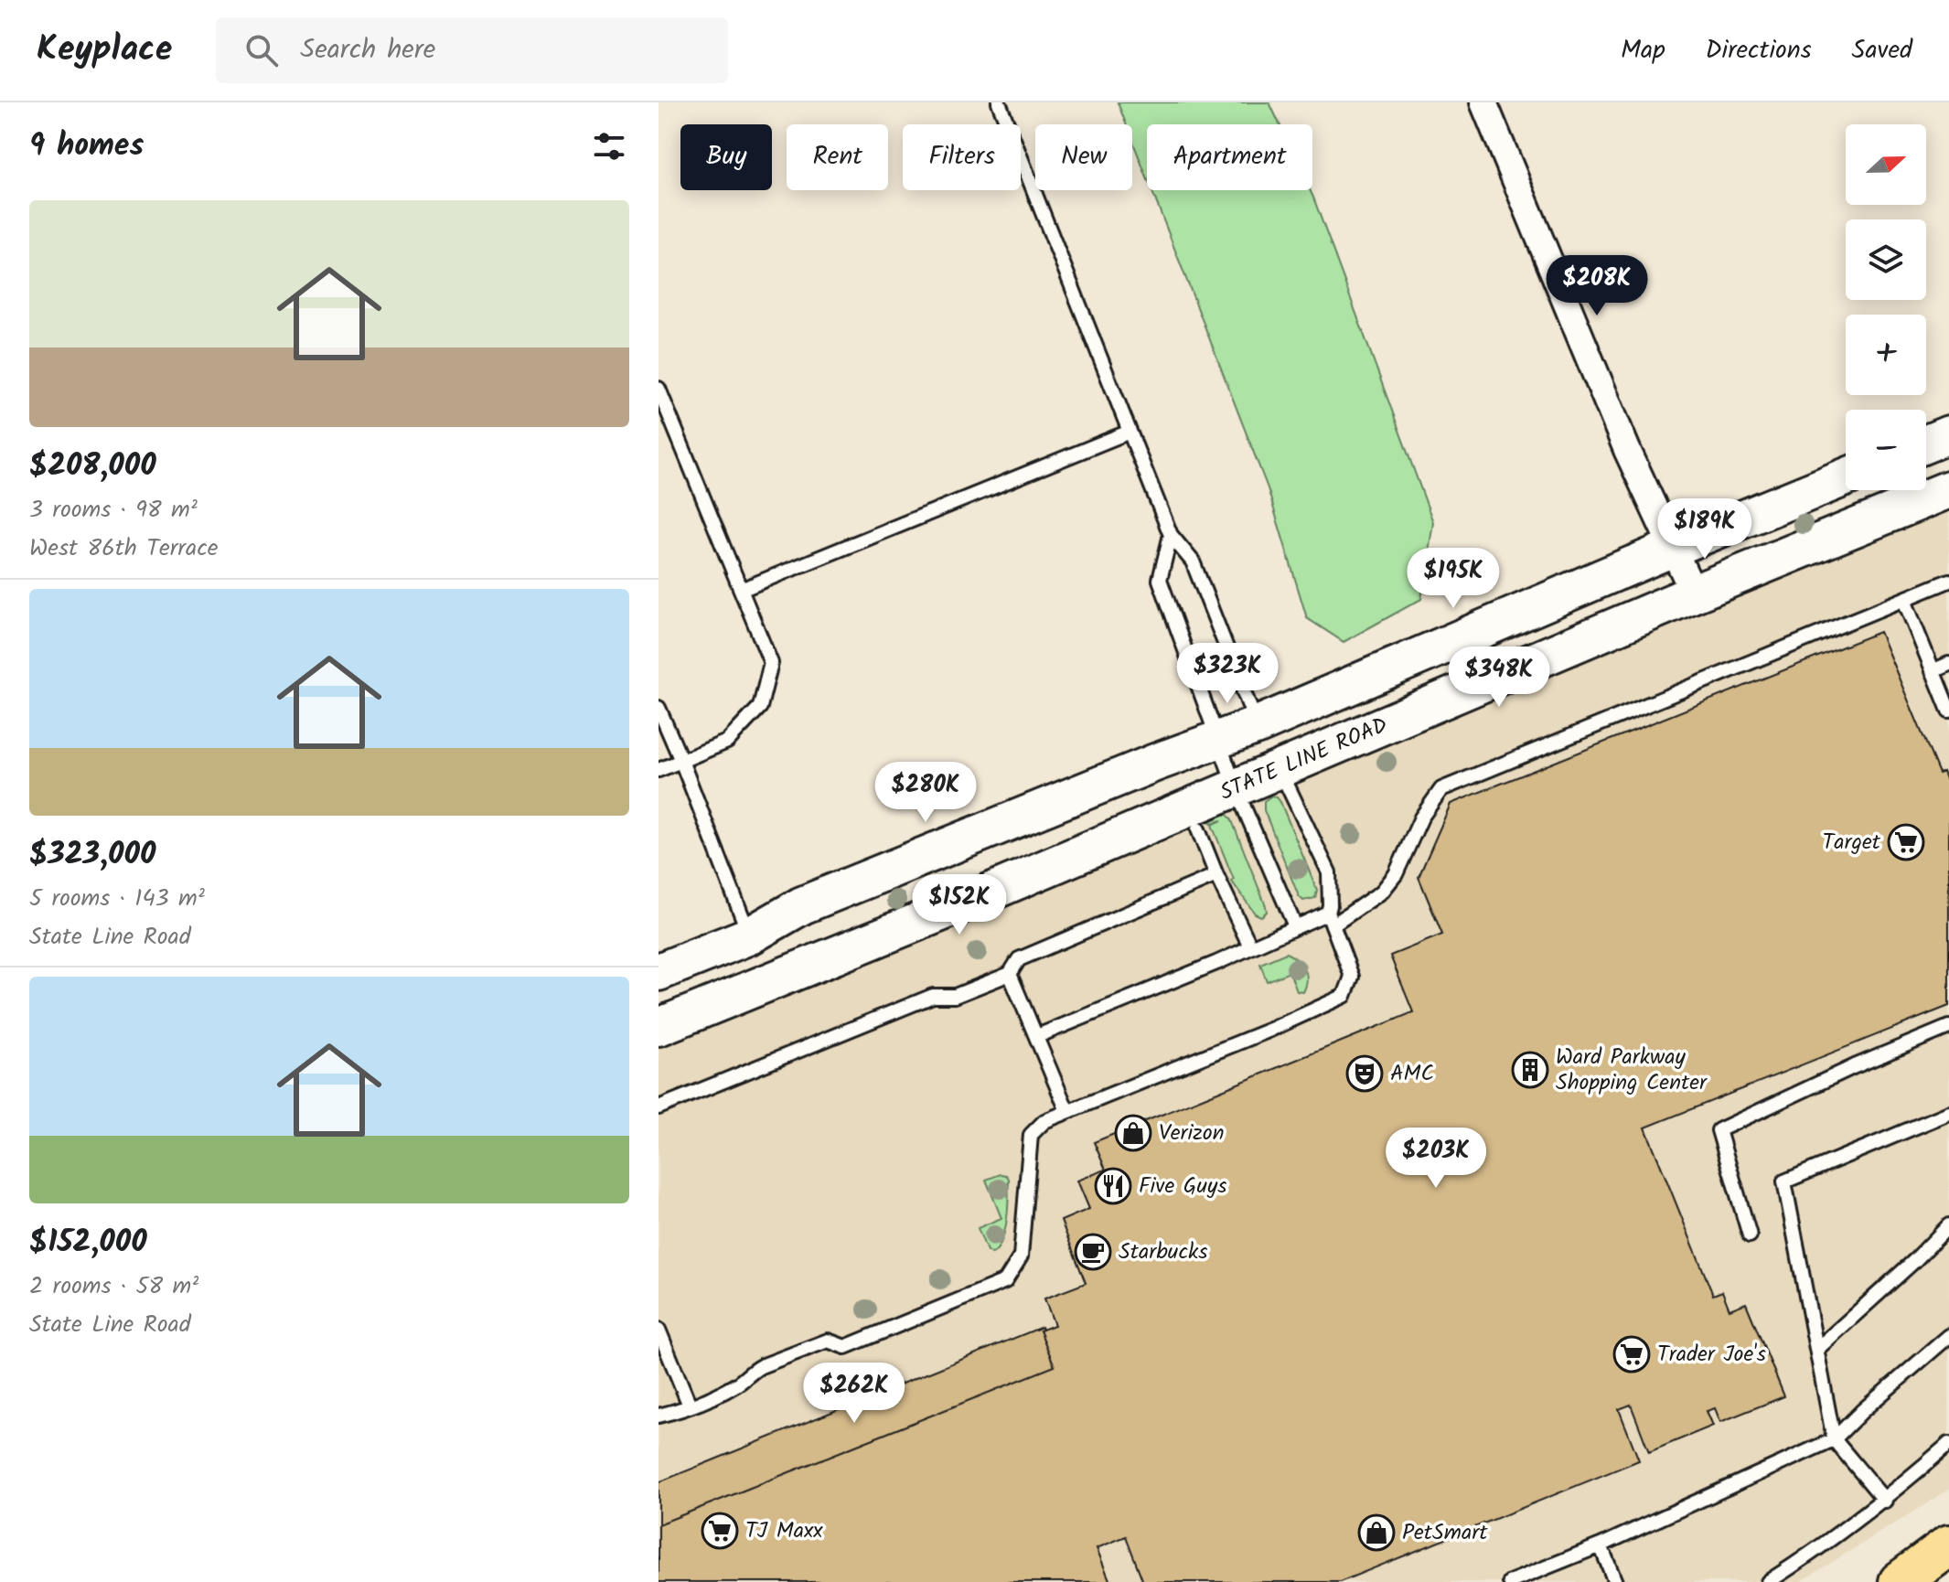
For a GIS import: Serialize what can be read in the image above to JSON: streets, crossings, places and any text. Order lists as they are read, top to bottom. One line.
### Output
{"streets":{"main road":["STATE LINE ROAD"]},"places":{"supermarket":["Target","Trader Joe's","TJ Maxx"],"building":["Ward Parkway Shopping Center"],"theatre":["AMC"],"shop":["Verizon","PetSmart"],"restaurant":["Five Guys"],"cafe":["Starbucks"]},"north":"right","page":{"header":"Keyplace","search":"Search here","nav":["Map","Directions","Saved"],"heading":"9 homes","map_buttons":["+","−"],"chip":["Buy","Rent","Filters","New","Apartment"],"list":[{"name":"$208,000","note":"3 rooms · 98 m² · West 86th Terrace"},{"name":"$323,000","note":"5 rooms · 143 m² · State Line Road"},{"name":"$152,000","note":"2 rooms · 58 m² · State Line Road"}],"price":["$208K","$189K","$195K","$323K","$348K","$280K","$152K","$203K","$262K"]}}
